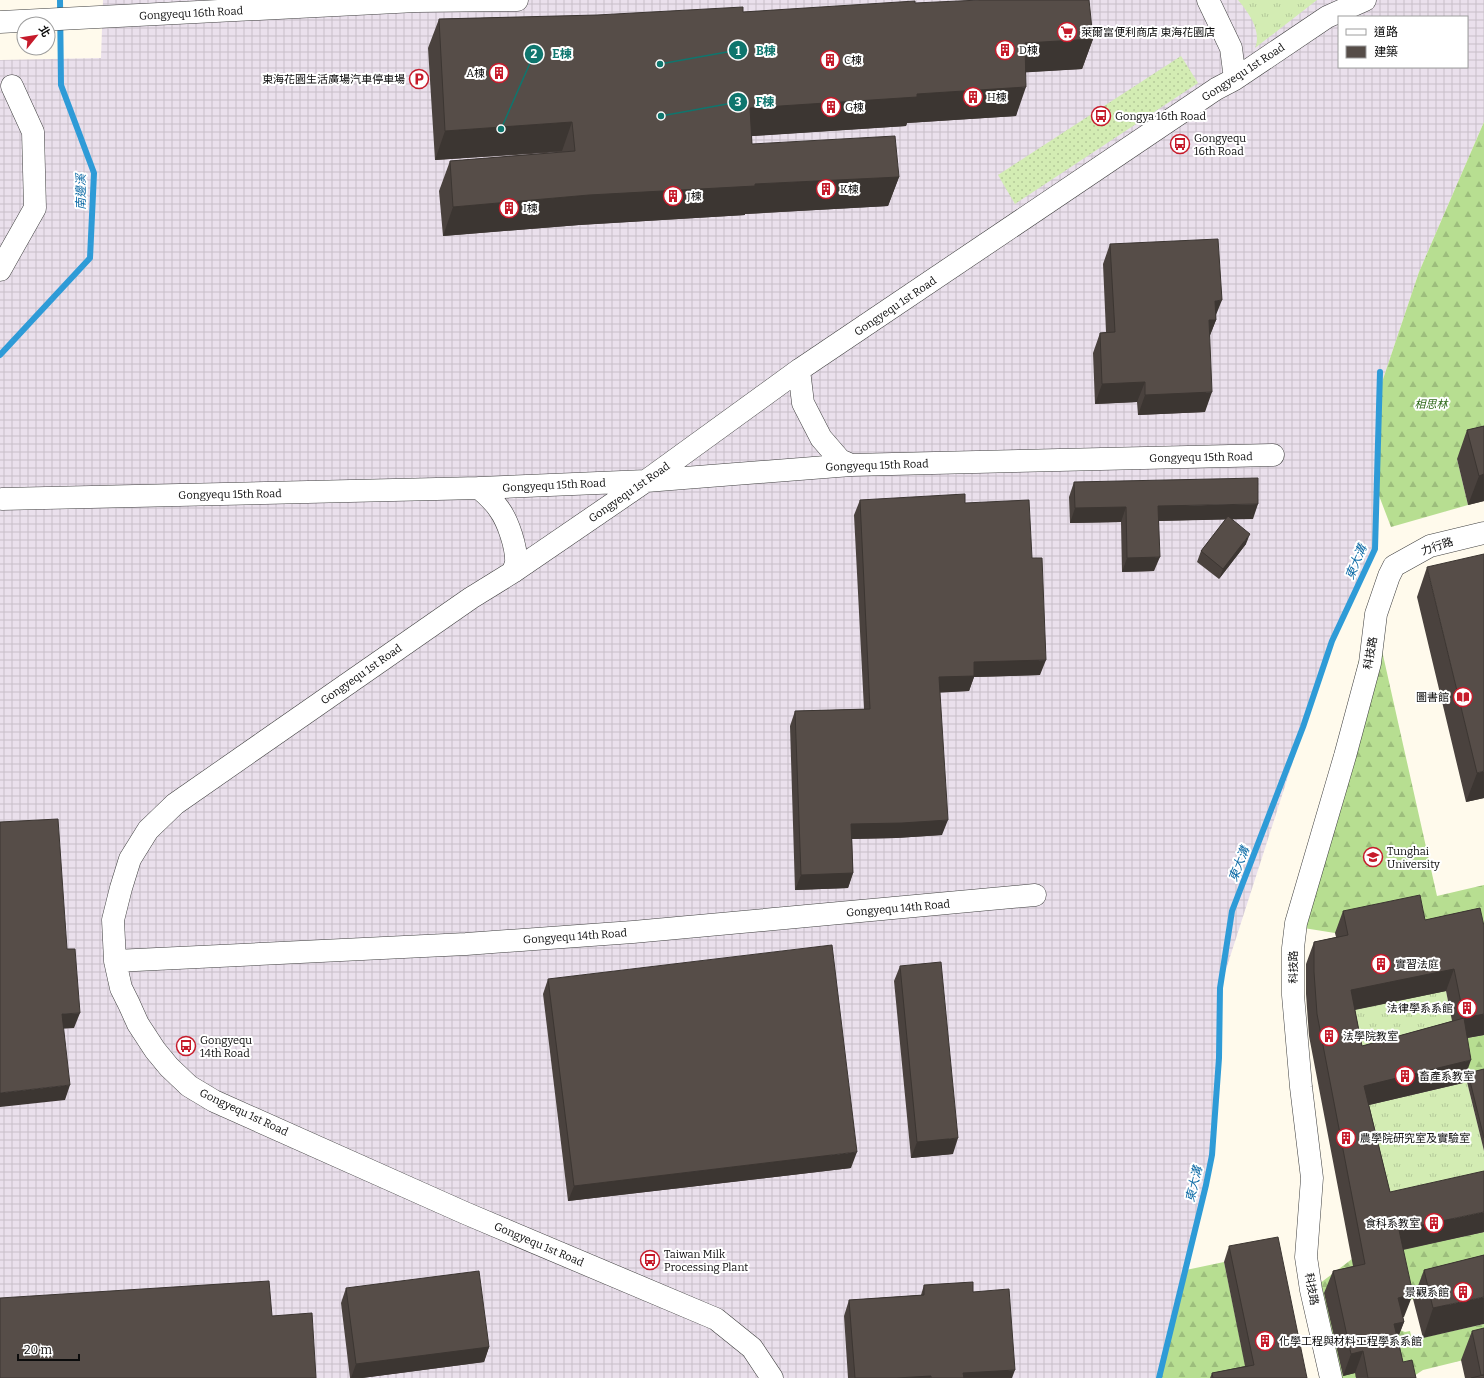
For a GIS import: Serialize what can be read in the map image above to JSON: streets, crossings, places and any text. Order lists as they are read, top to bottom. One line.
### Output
{"streets":{"street":["Gongyequ 16th Road","Gongyequ 1st Road","Gongyequ 15th Road","力行路","科技路","Gongyequ 14th Road"]},"crossings":[["Gongyequ 1st Road","Gongyequ 15th Road"],["Gongyequ 1st Road","Gongyequ 14th Road"],["力行路","科技路"]],"water":["南邊溪","東大溝"],"parks":["相思林"],"places":{"supermarket":["萊爾富便利商店 東海花園店"],"building":["D棟","C棟","A棟","H棟","G棟","K棟","J棟","I棟","實習法庭","法律學系系館","法學院教室","畜產系教室","農學院研究室及實驗室","食科系教室","景觀系館","化學工程與材料工程學系系館"],"other":["B棟","F棟","E棟"],"parking":["東海花園生活廣場汽車停車場"],"bus stop":["Gongya 16th Road","Gongyequ 16th Road","Gongyequ 14th Road","Taiwan Milk Processing Plant"],"library":["圖書館"],"school or university":["Tunghai University"]},"legend":["道路","建築"],"scale_bar":"20 m","north":"top right"}
